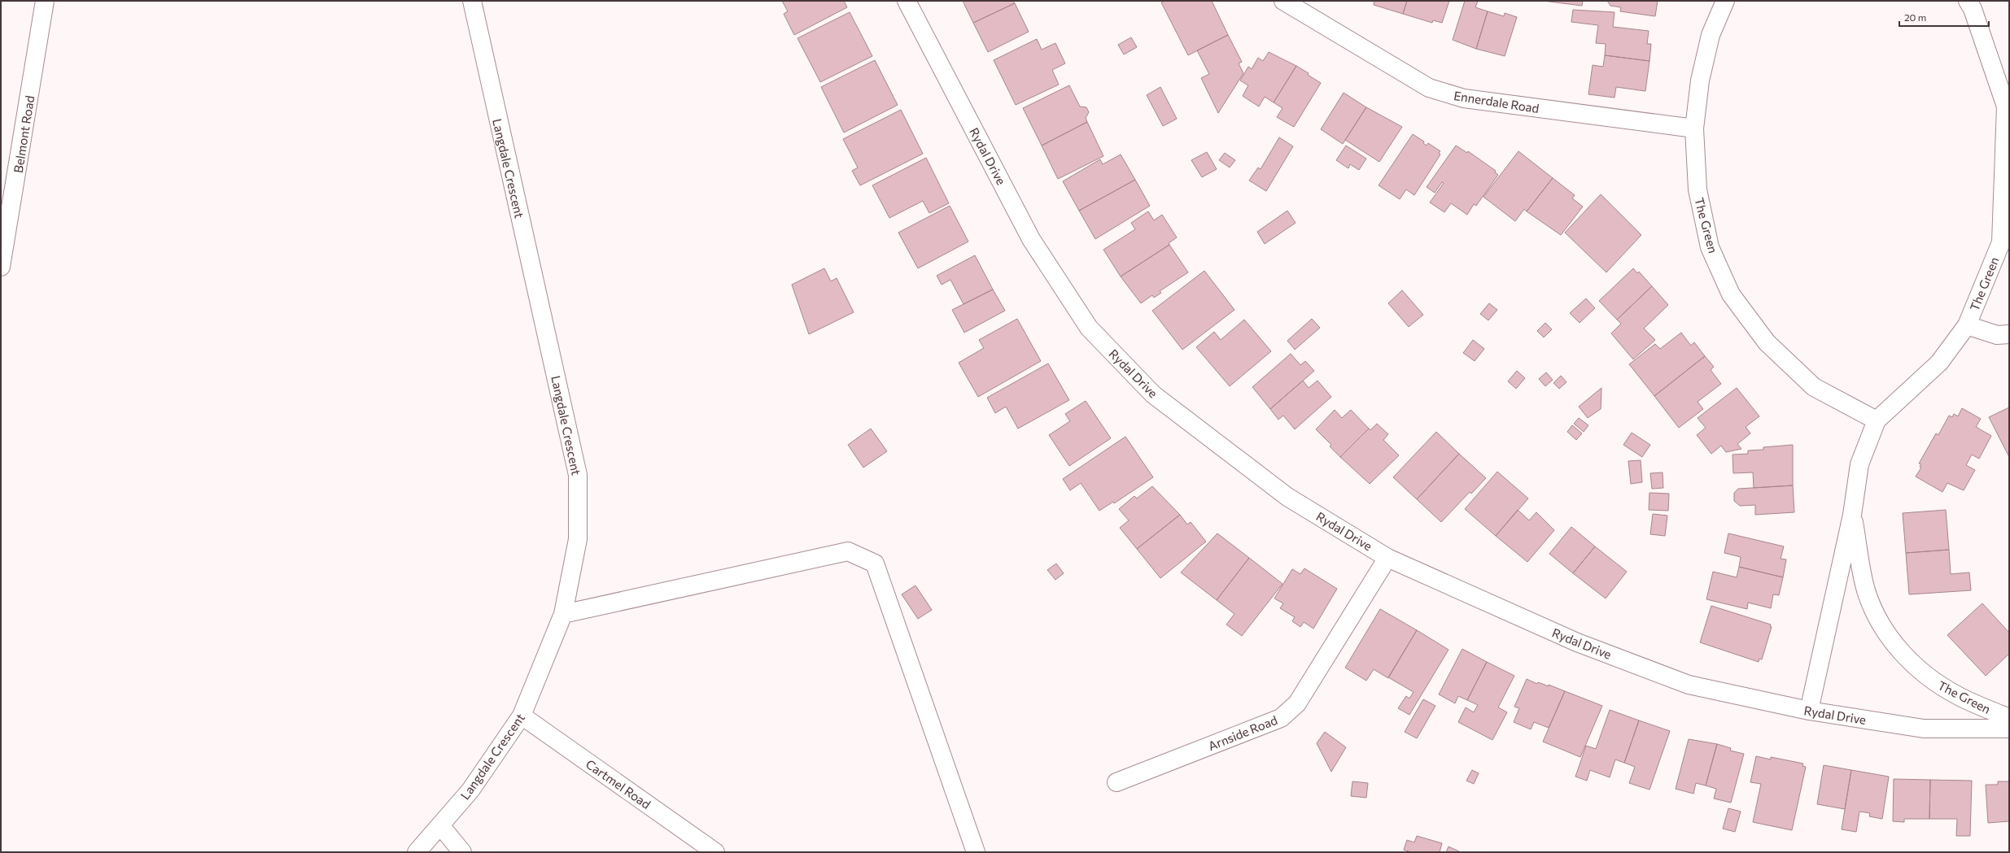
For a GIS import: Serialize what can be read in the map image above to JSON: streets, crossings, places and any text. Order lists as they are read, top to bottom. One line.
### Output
{"streets":{"street":["Ennerdale Road","Belmont Road","Rydal Drive","Langdale Crescent","The Green","Arnside Road","Cartmel Road"]},"crossings":[["Ennerdale Road","The Green"],["Rydal Drive","The Green"],["Rydal Drive","Arnside Road"],["Langdale Crescent","Cartmel Road"]],"scale_bar":"20 m"}
